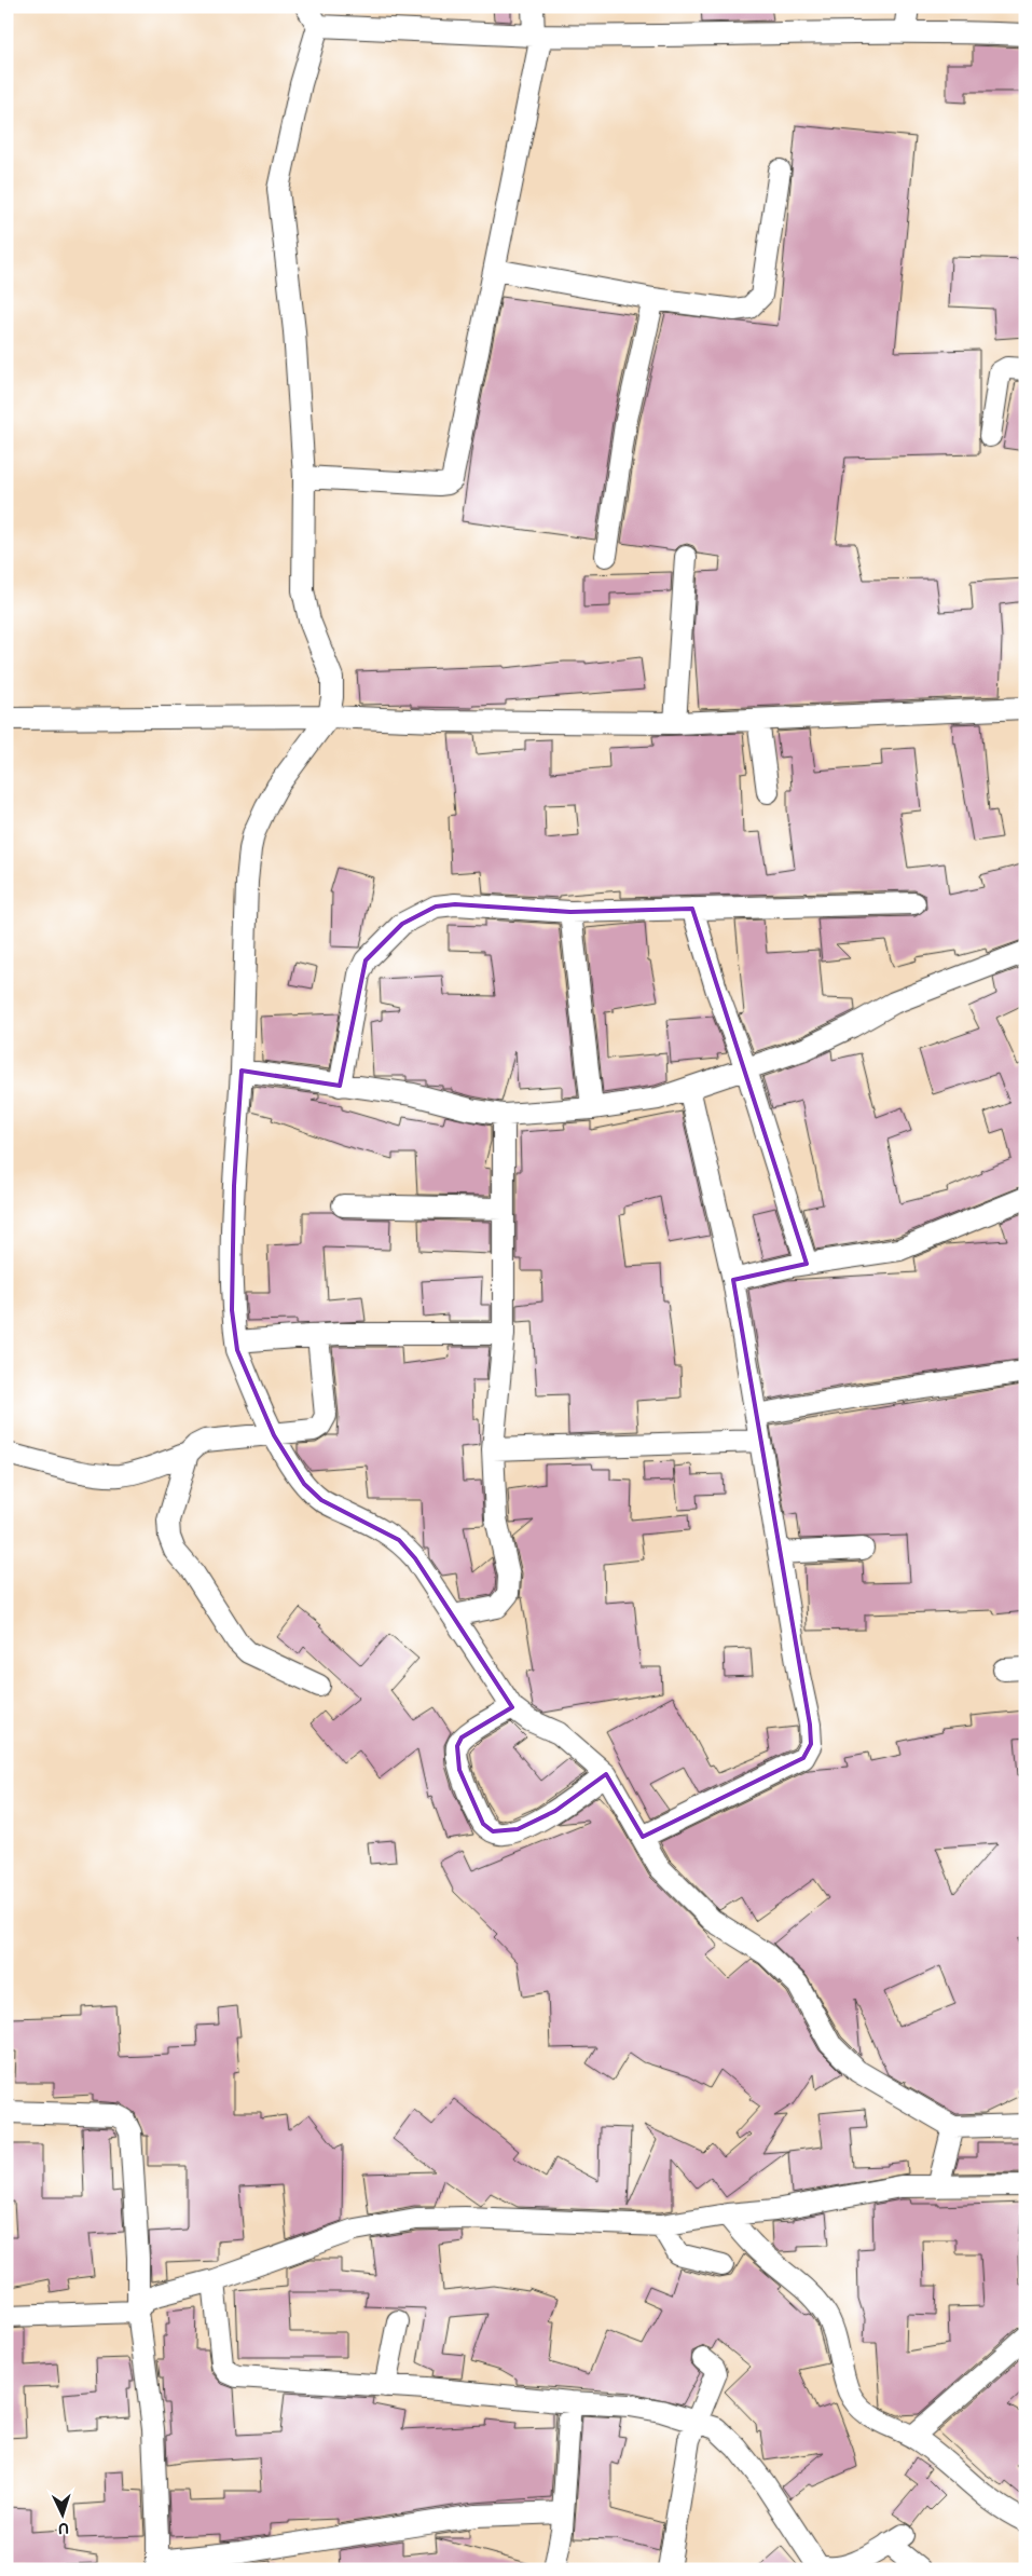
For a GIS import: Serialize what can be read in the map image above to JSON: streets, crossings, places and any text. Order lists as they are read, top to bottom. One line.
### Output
{"north":"bottom"}
